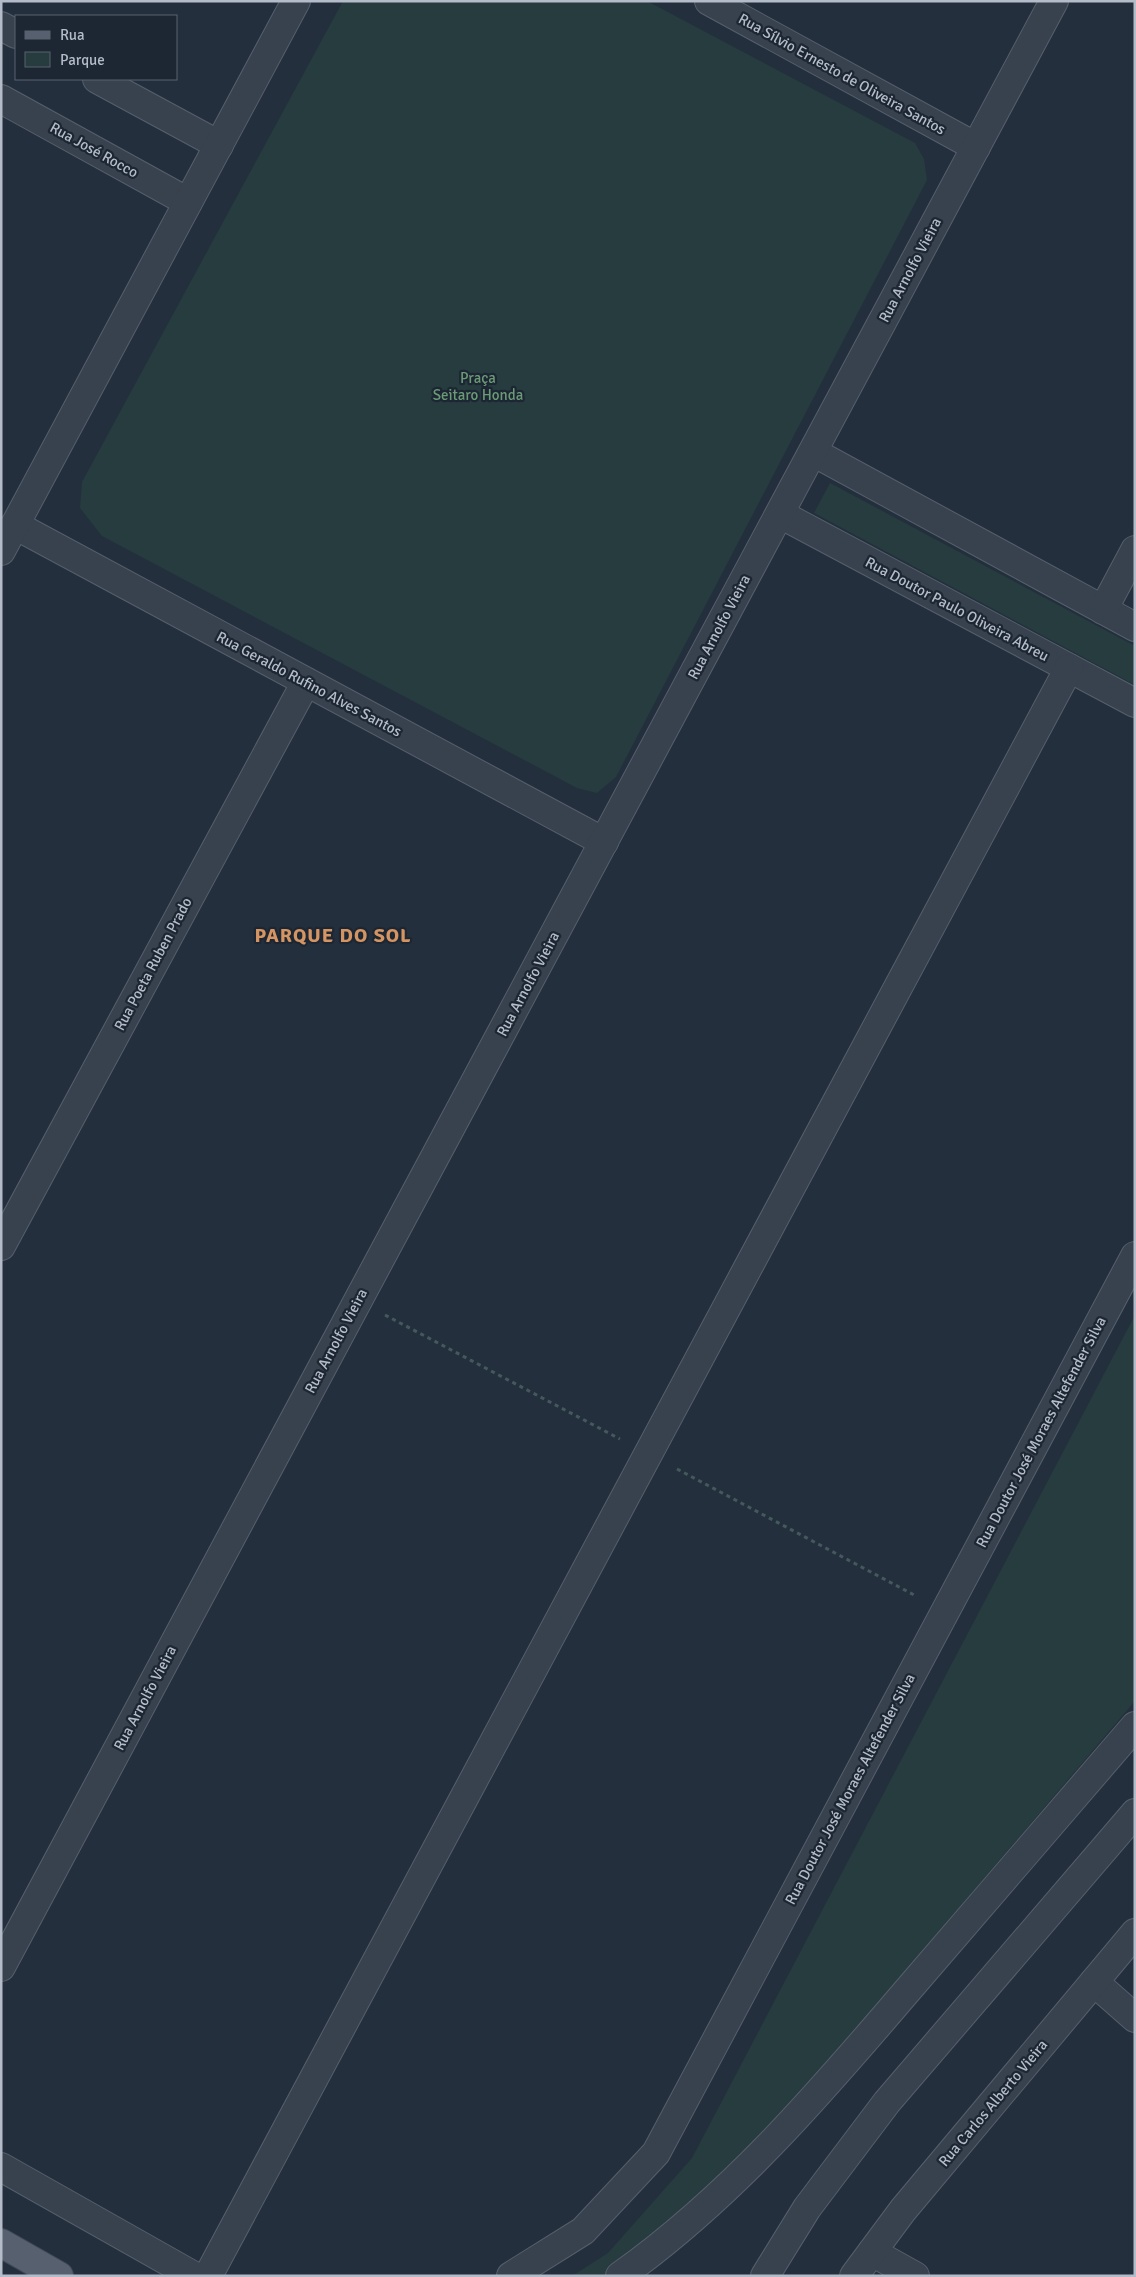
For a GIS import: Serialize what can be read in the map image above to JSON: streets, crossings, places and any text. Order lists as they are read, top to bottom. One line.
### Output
{"streets":{"street":["Rua Sílvio Ernesto de Oliveira Santos","Rua José Rocco","Rua Arnolfo Vieira","Rua Doutor Paulo Oliveira Abreu","Rua Geraldo Rufino Alves Santos","Rua Poeta Ruben Prado","Rua Doutor José Moraes Altefender Silva","Rua Carlos Alberto Vieira"]},"crossings":[["Rua Sílvio Ernesto de Oliveira Santos","Rua Arnolfo Vieira"],["Rua Arnolfo Vieira","Rua Doutor Paulo Oliveira Abreu"],["Rua Arnolfo Vieira","Rua Geraldo Rufino Alves Santos"],["Rua Geraldo Rufino Alves Santos","Rua Poeta Ruben Prado"]],"districts":["PARQUE DO SOL"],"parks":["Praça Seitaro Honda"],"legend":["Rua","Parque"]}
